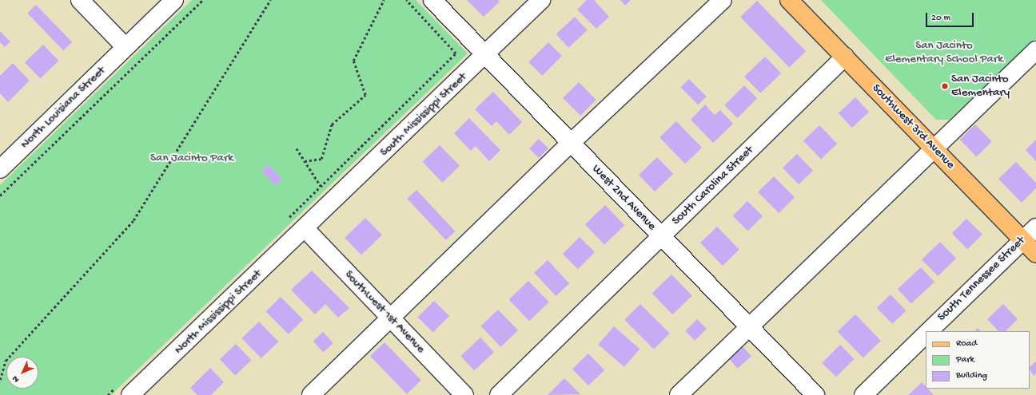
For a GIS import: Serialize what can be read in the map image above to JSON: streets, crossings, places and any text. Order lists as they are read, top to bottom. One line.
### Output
{"streets":{"main road":["Southwest 3rd Avenue"],"street":["North Louisiana Street","South Mississippi Street","South Carolina Street","West 2nd Avenue","South Tennessee Street","North Mississippi Street","Southwest 1st Avenue"]},"crossings":[["South Mississippi Street","West 2nd Avenue"],["South Mississippi Street","North Mississippi Street"],["South Mississippi Street","Southwest 1st Avenue"],["Southwest 3rd Avenue","South Carolina Street"],["Southwest 3rd Avenue","South Tennessee Street"],["South Carolina Street","West 2nd Avenue"],["North Mississippi Street","Southwest 1st Avenue"]],"parks":["San Jacinto Elementary School Park","San Jacinto Park"],"places":["San Jacinto Elementary"],"legend":["Road","Park","Building"],"scale_bar":"20 m","north":"bottom left"}
